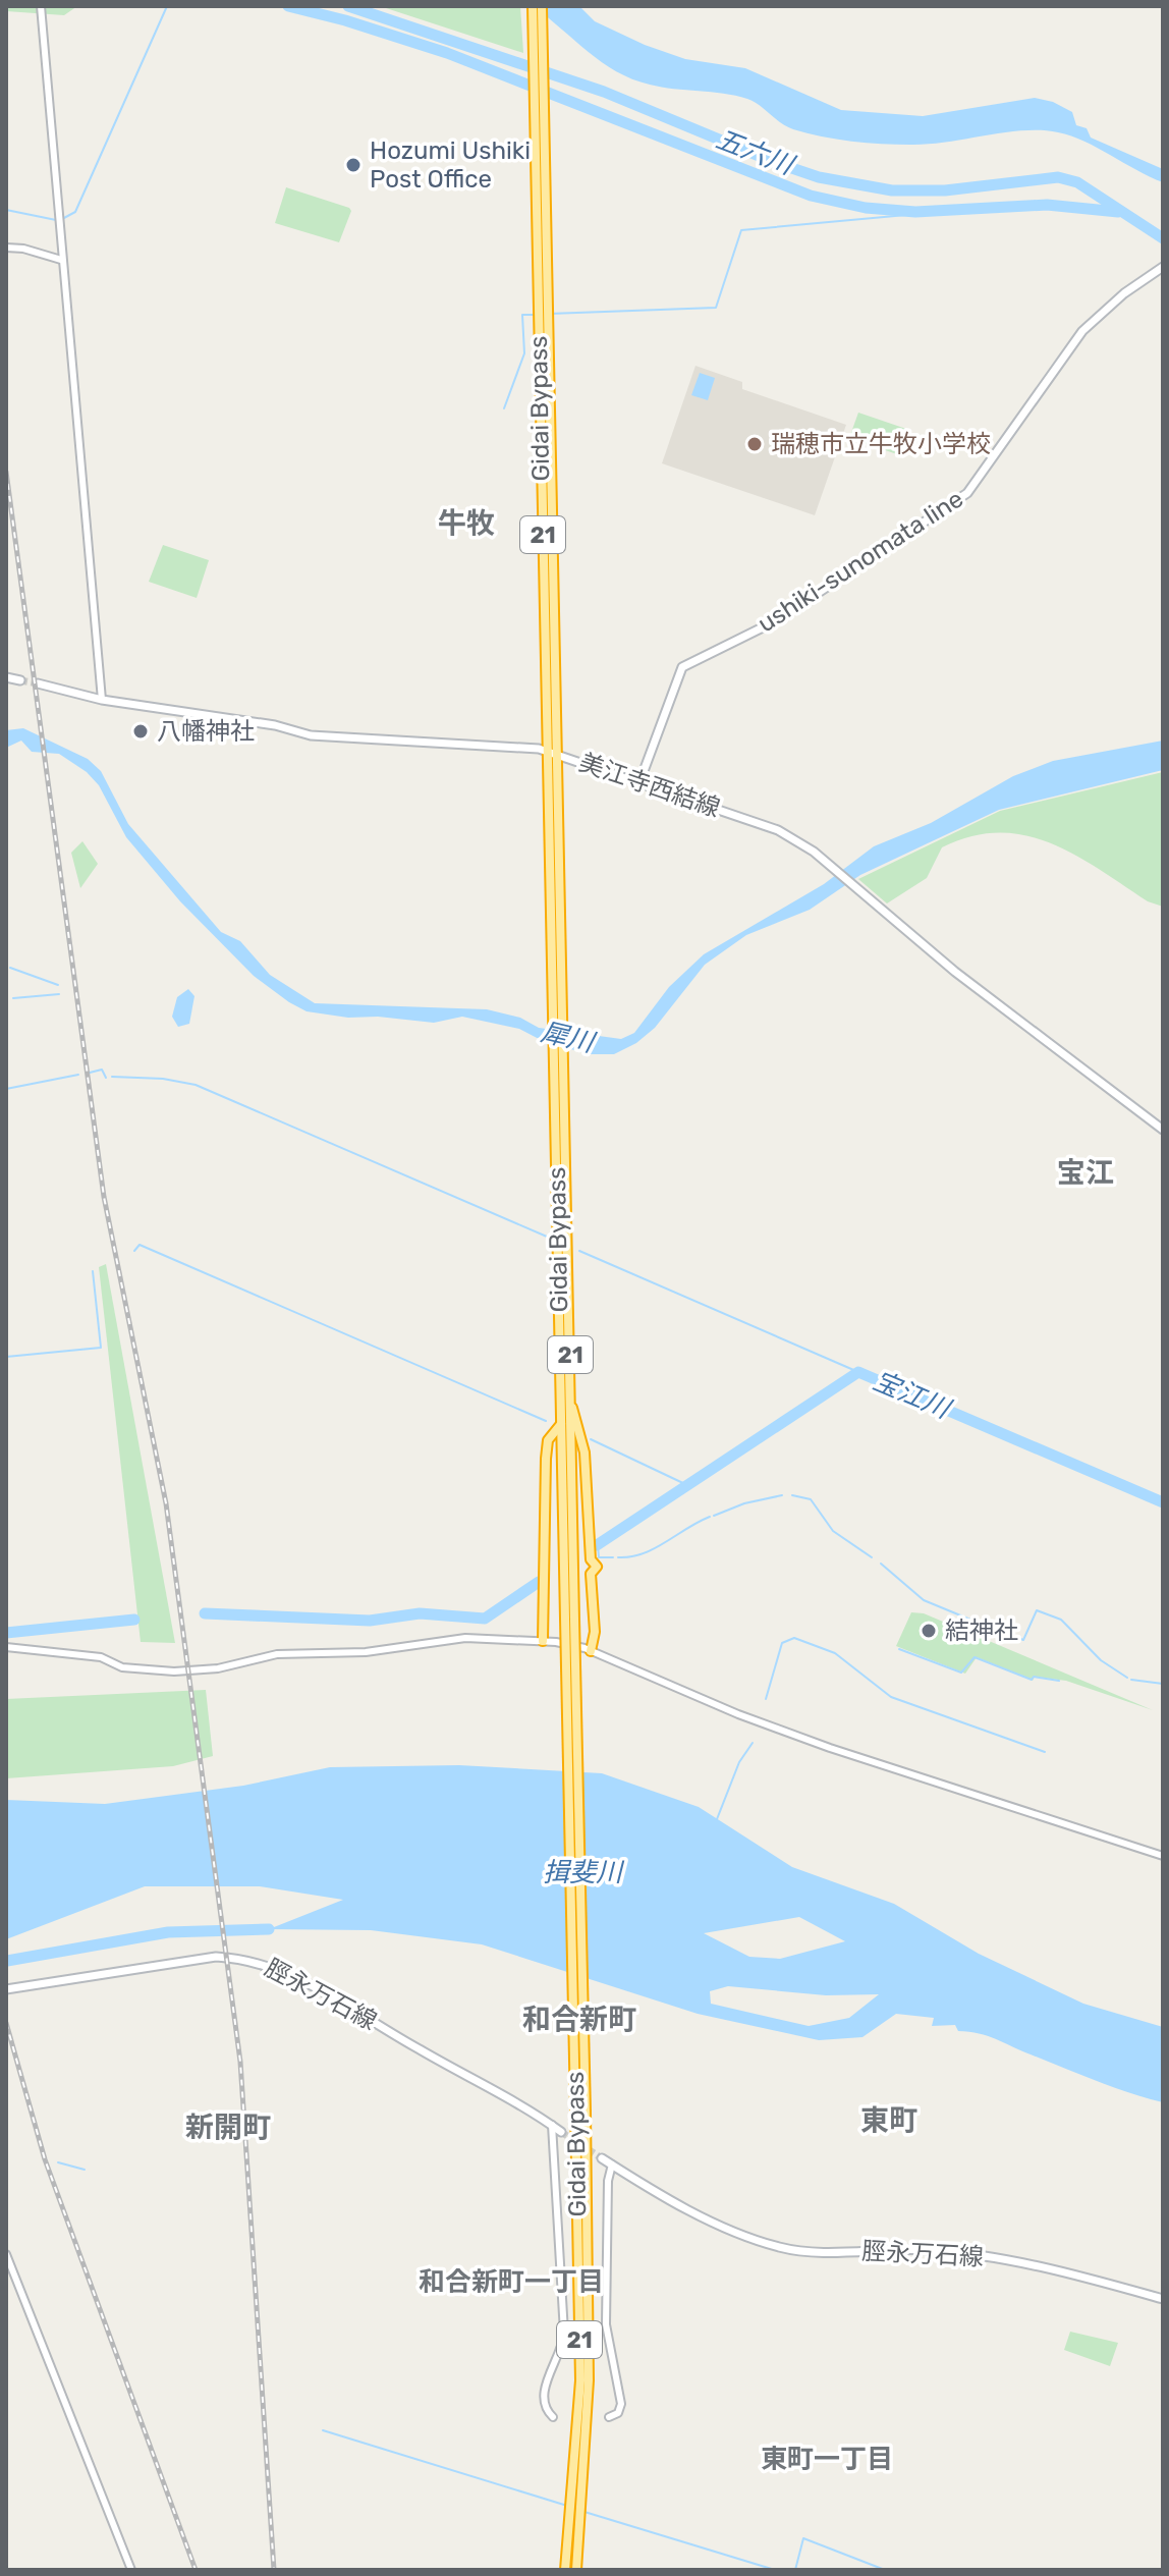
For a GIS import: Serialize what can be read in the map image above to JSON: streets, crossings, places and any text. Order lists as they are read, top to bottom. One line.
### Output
{"streets":{"highway":["Gidai Bypass","21"],"main road":["ushiki-sunomata line","美江寺西結線","脛永万石線"]},"crossings":[["Gidai Bypass","美江寺西結線"],["ushiki-sunomata line","美江寺西結線"]],"districts":["牛牧","宝江","和合新町","東町","新開町","和合新町一丁目","東町一丁目"],"water":["五六川","犀川","宝江川","揖斐川"],"places":["Hozumi Ushiki Post Office","瑞穂市立牛牧小学校","八幡神社","結神社"]}
